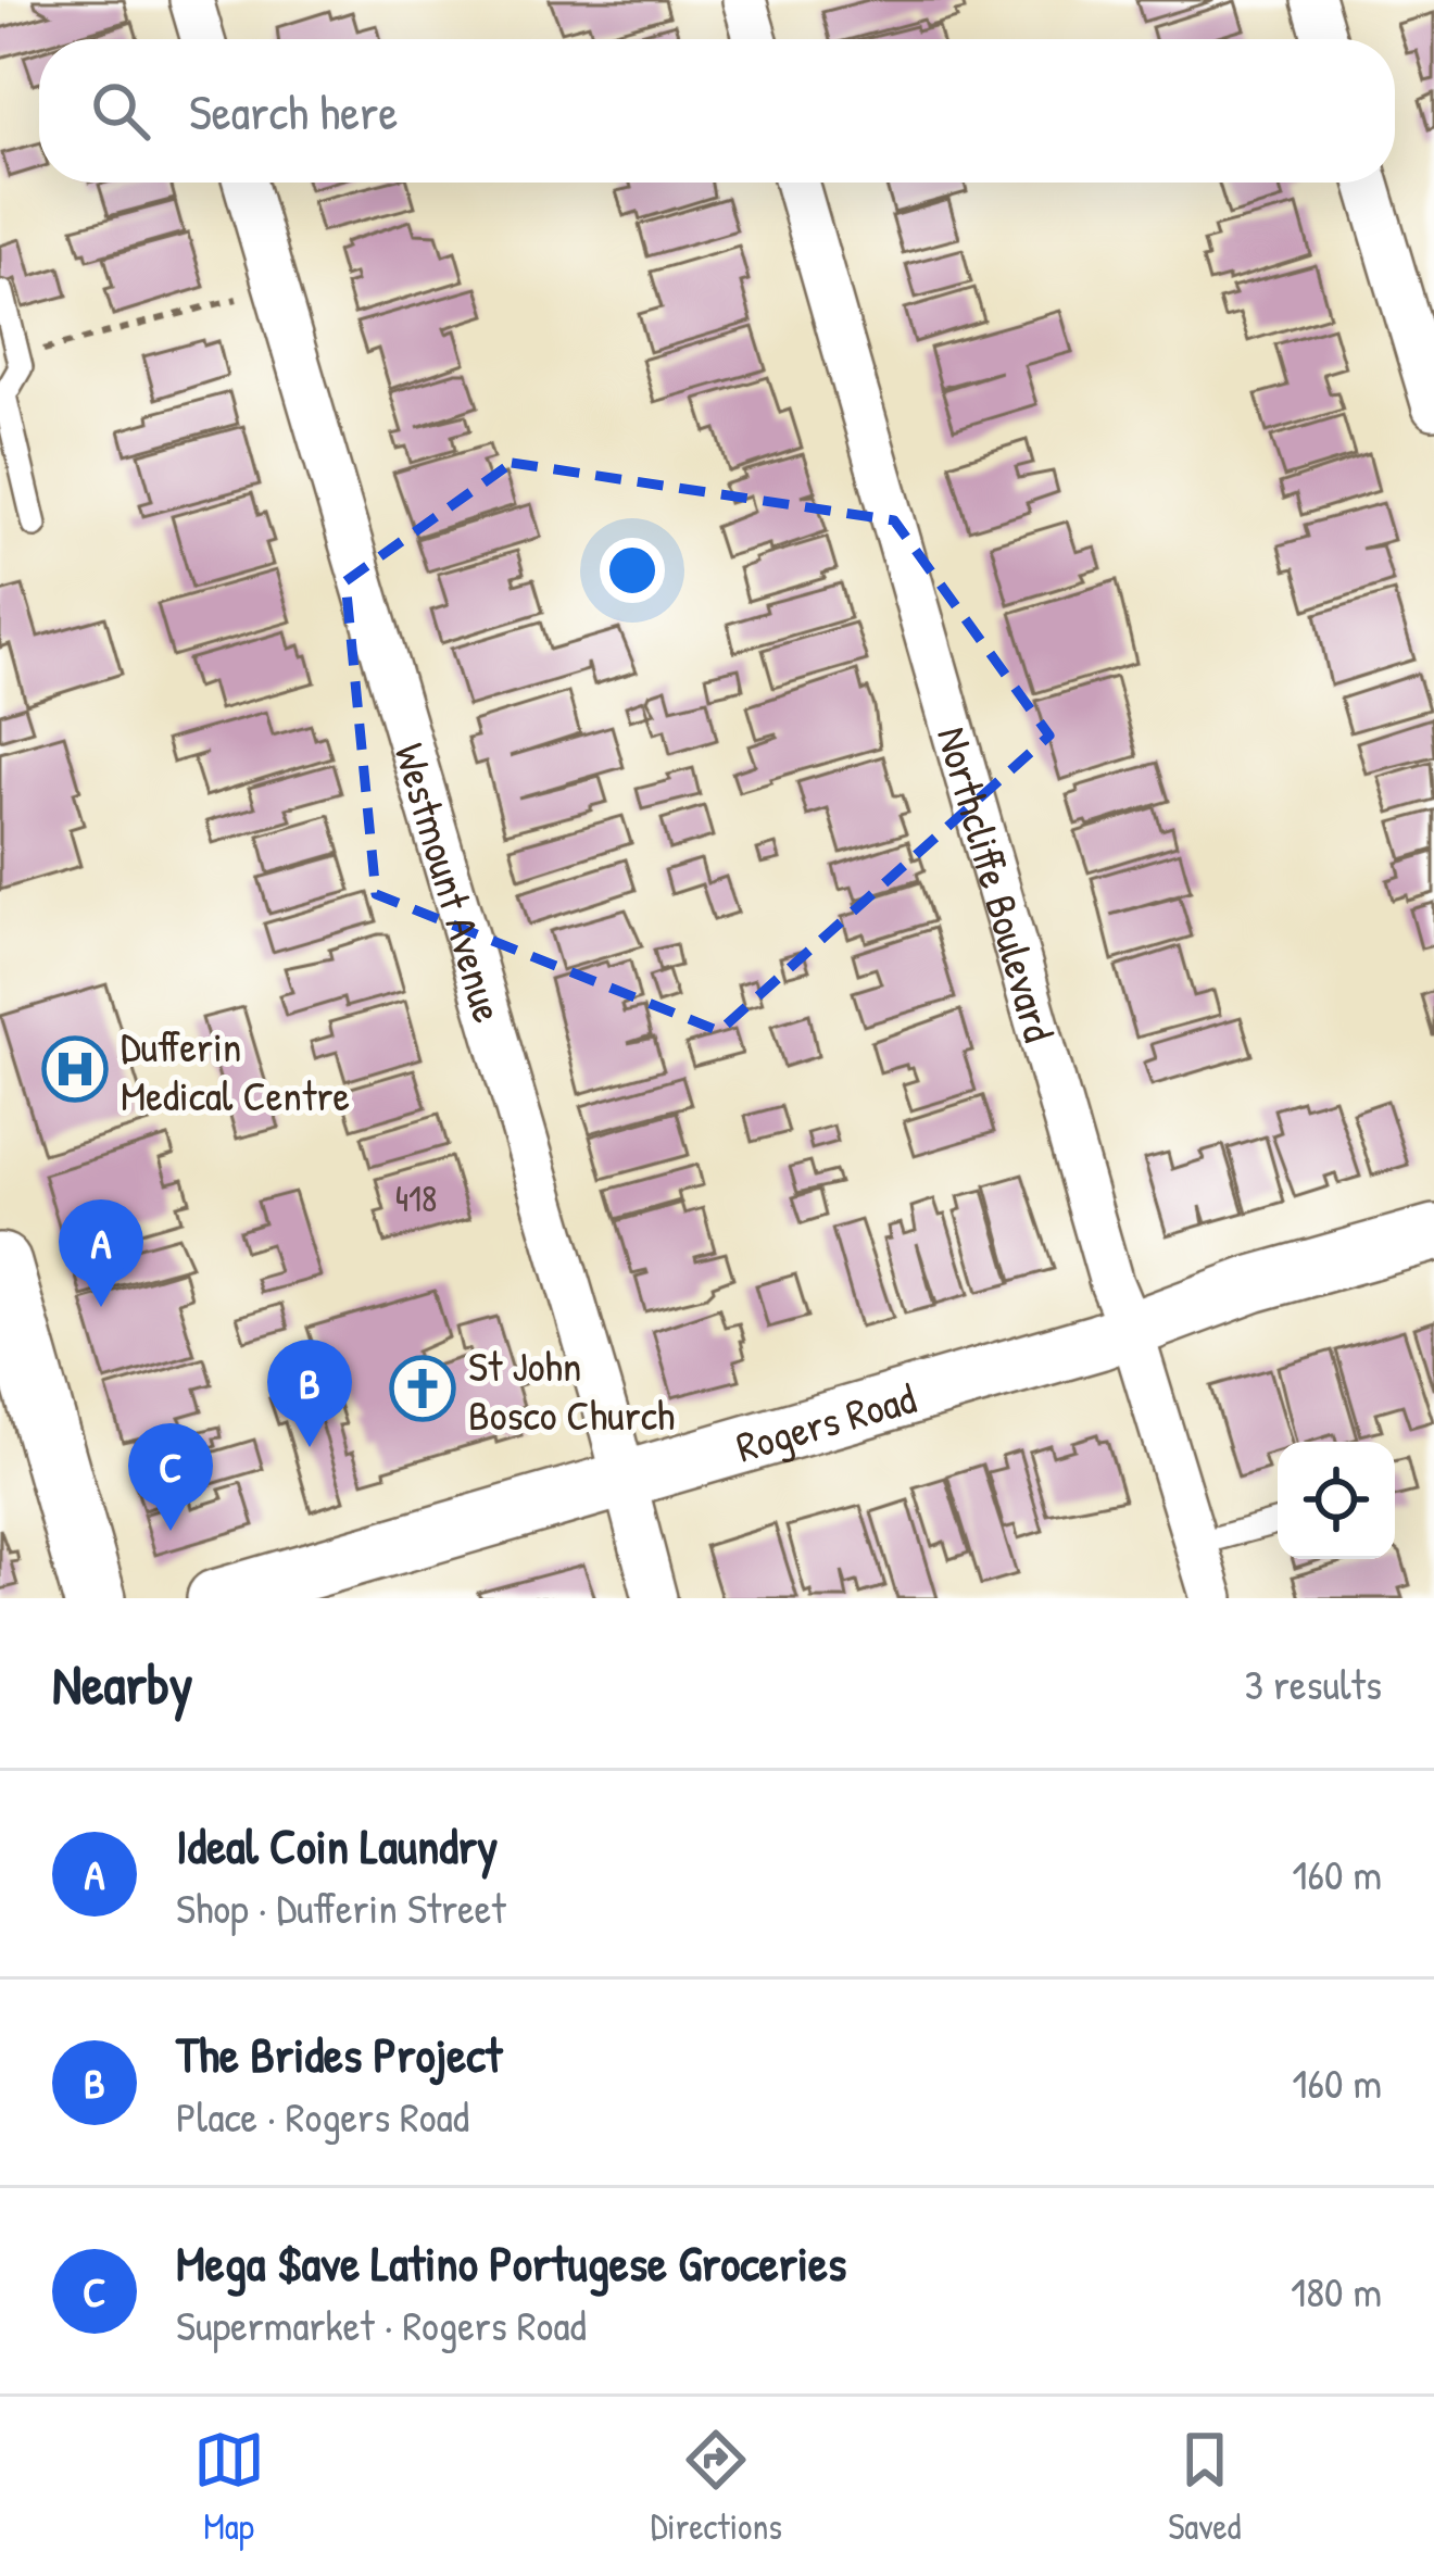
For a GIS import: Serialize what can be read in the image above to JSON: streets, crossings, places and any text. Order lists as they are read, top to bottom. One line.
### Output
{"streets":{"street":["Westmount Avenue","Northcliffe Boulevard","Rogers Road"]},"crossings":[["Westmount Avenue","Rogers Road"],["Northcliffe Boulevard","Rogers Road"]],"places":{"hospital":["Dufferin Medical Centre"],"church":["St John Bosco Church"]},"house_numbers":["418"],"page":{"search":"Search here","pins":["A","B","C"],"heading":["Nearby","3 results"],"list":[{"mark":"A","name":"Ideal Coin Laundry","note":"Shop · Dufferin Street","value":"160 m"},{"mark":"B","name":"The Brides Project","note":"Place · Rogers Road","value":"160 m"},{"mark":"C","name":"Mega $ave Latino Portugese Groceries","note":"Supermarket · Rogers Road","value":"180 m"}],"nav":["Map","Directions","Saved"]}}
